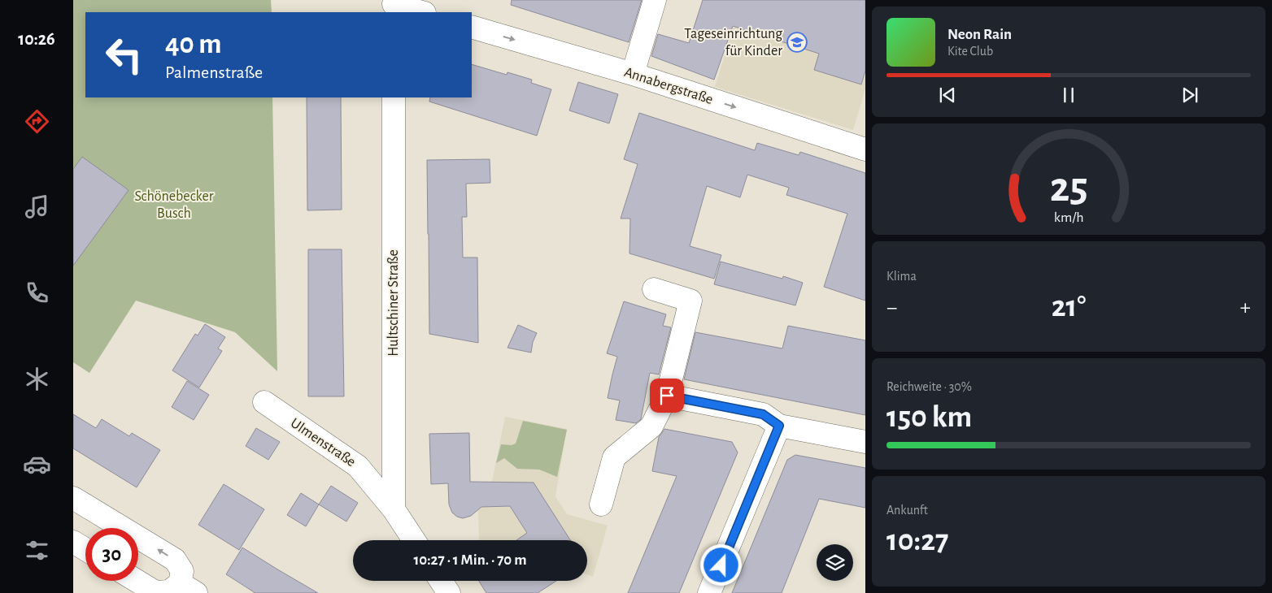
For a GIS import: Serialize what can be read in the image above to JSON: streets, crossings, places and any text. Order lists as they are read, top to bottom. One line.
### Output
{"streets":{"street":["Annabergstraße","Hultschiner Straße","Ulmenstraße"]},"crossings":[["Hultschiner Straße","Ulmenstraße"]],"one_way":["Annabergstraße"],"parks":["Schönebecker Busch"],"places":{"school or university":["Tageseinrichtung für Kinder"]},"page":{"tabs":"10:26","turn":["40 m","Palmenstraße"],"song":["Neon Rain","Kite Club"],"tile":["Klima",["Reichweite · 30%","150 km"],["Ankunft","10:27"]],"heat":["−","21°","+"],"limit":"30","trip":"10:27 · 1 Min. · 70 m","gauge":["25","km/h"]}}
